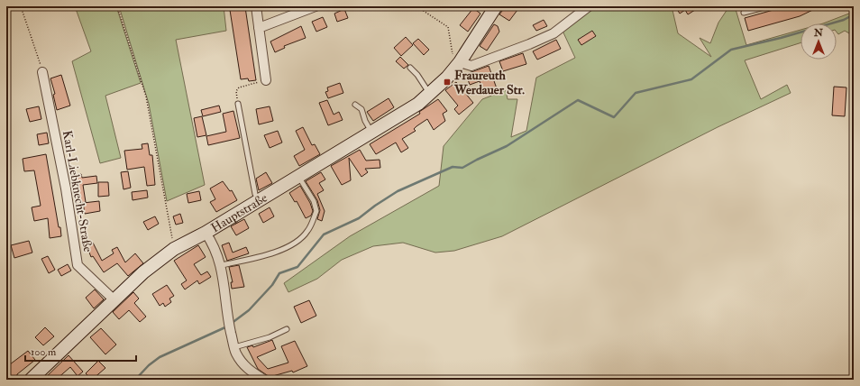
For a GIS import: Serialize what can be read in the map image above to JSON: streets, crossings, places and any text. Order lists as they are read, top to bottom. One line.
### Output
{"streets":{"main road":["Hauptstraße"],"street":["Karl-Liebknecht-Straße"]},"crossings":[["Karl-Liebknecht-Straße","Hauptstraße"]],"places":{"transit":["Fraureuth Werdauer Str."]},"scale_bar":"100 m","north":"top"}
